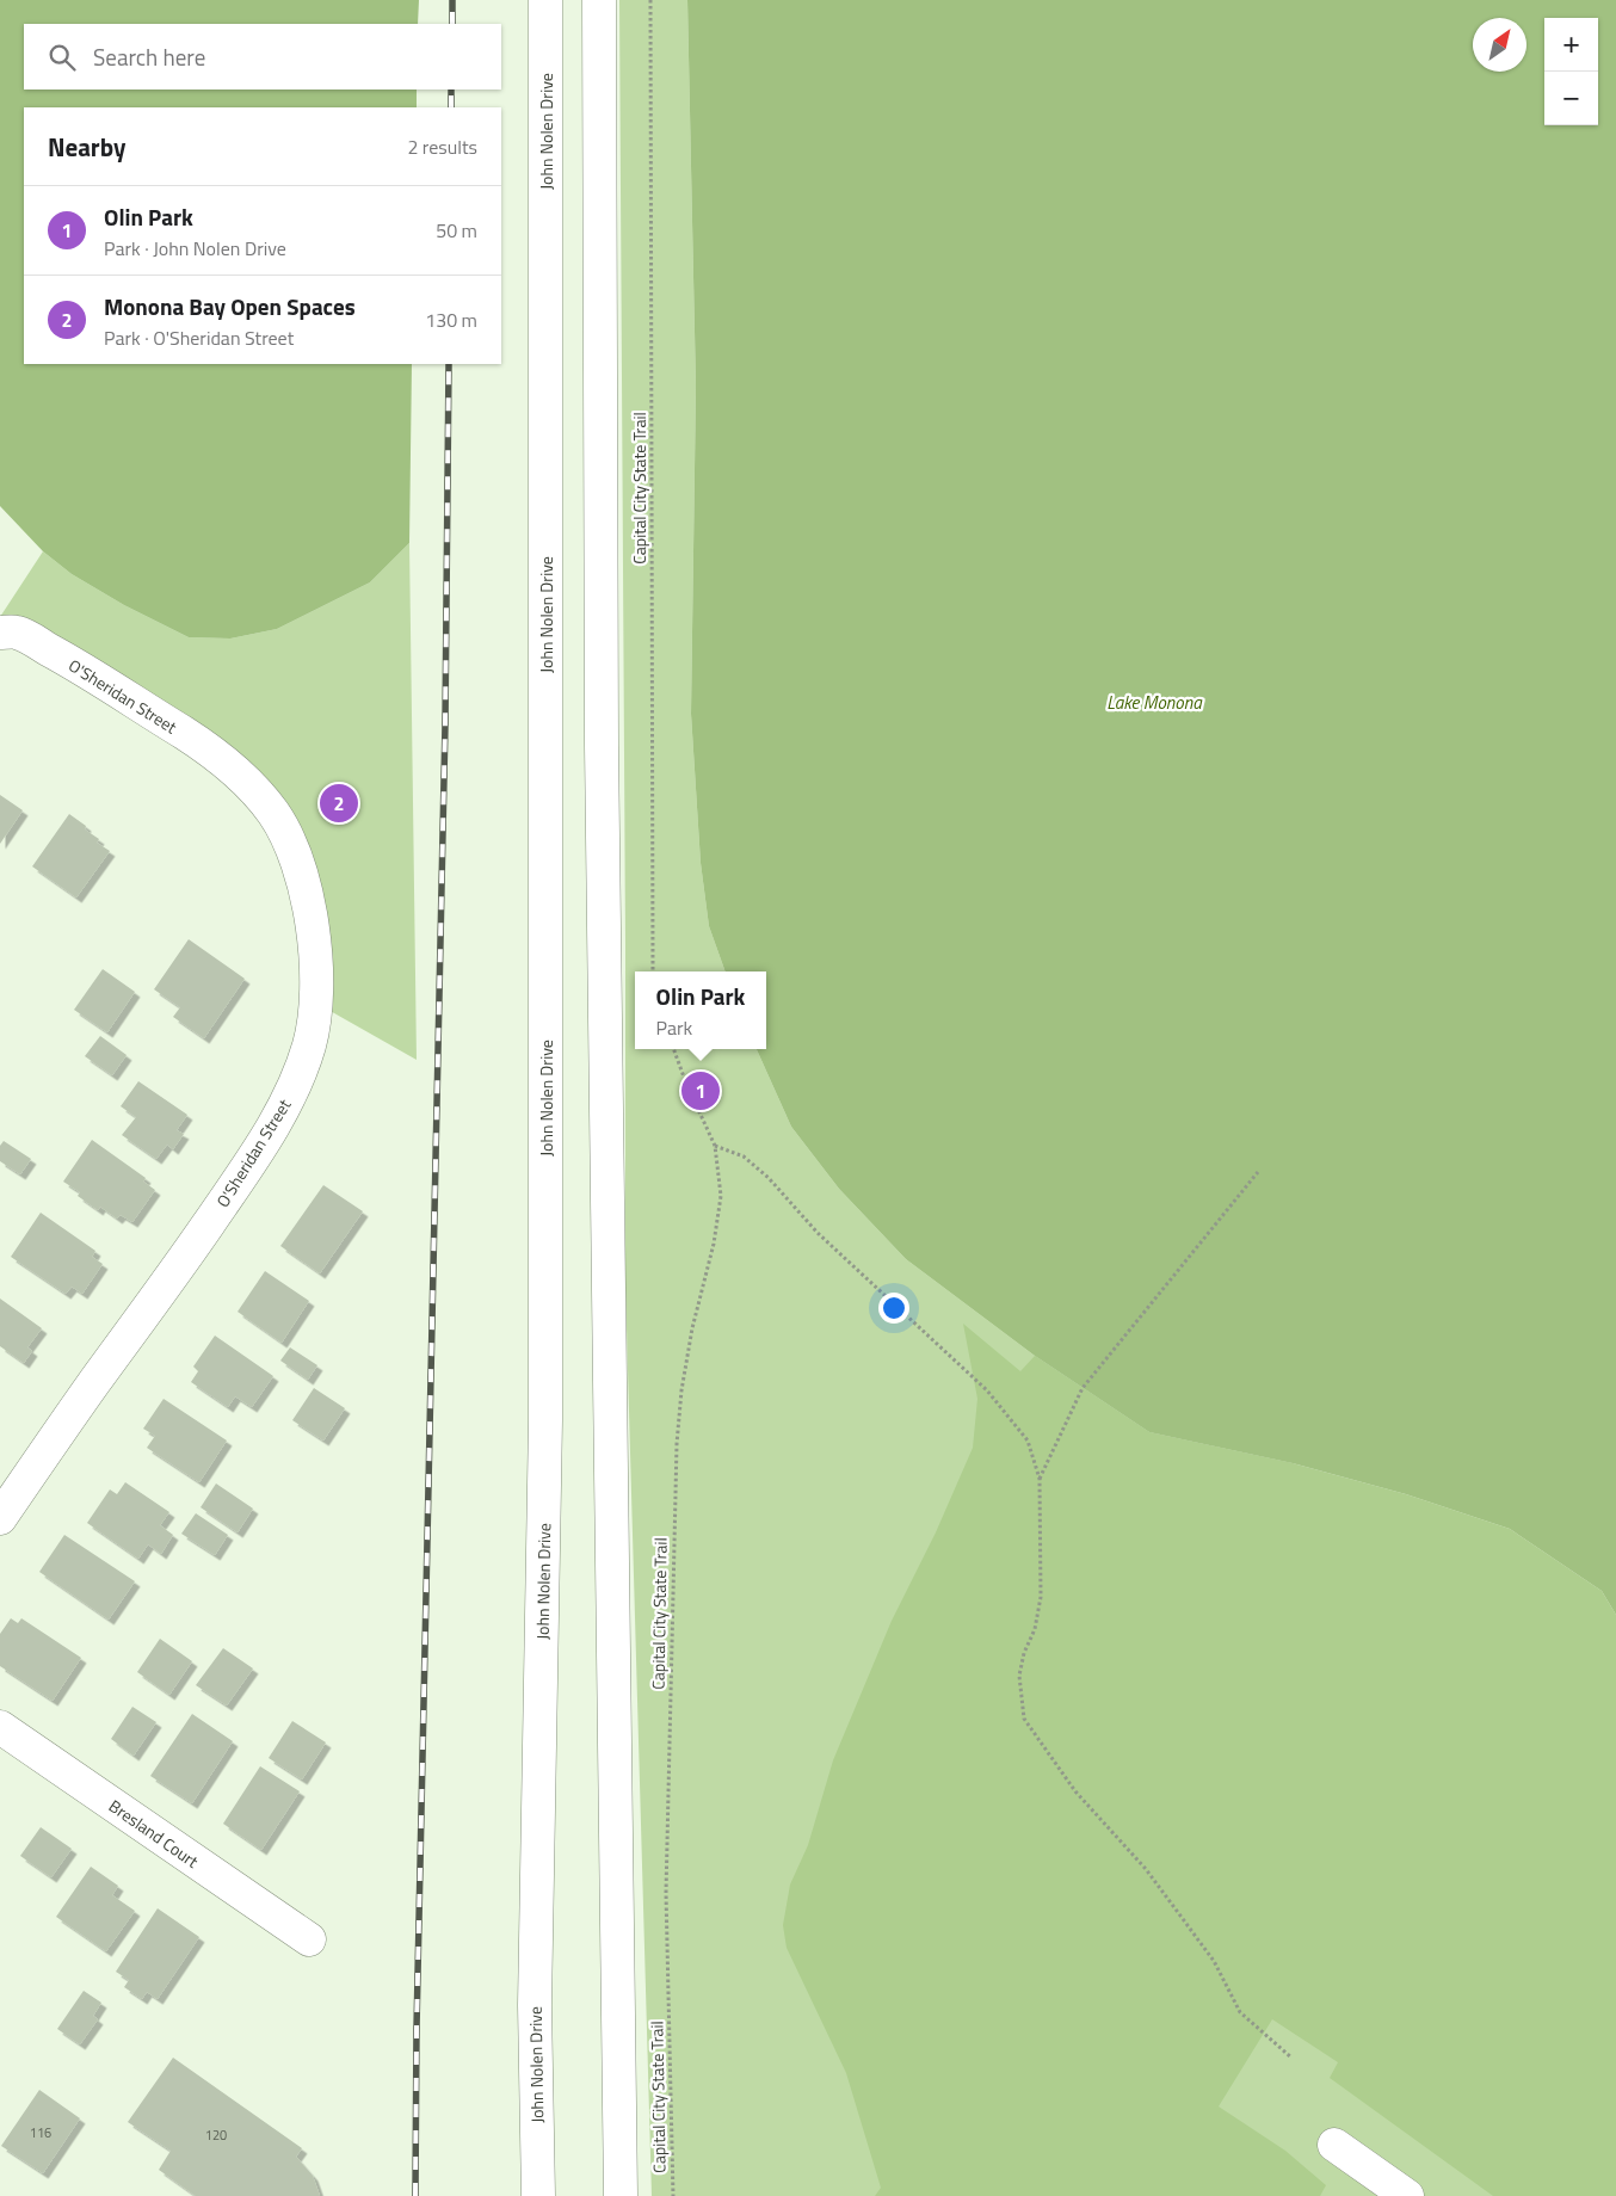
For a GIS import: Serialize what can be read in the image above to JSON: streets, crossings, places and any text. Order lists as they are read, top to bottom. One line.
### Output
{"streets":{"main road":["John Nolen Drive","O'Sheridan Street","Bresland Court"],"path":["Capital City State Trail"]},"water":["Lake Monona"],"house_numbers":["116","120"],"north":"top right","page":{"map_buttons":["+","−"],"search":"Search here","heading":["Nearby","2 results"],"list":[{"mark":"1","name":"Olin Park","note":"Park · John Nolen Drive","value":"50 m"},{"mark":"2","name":"Monona Bay Open Spaces","note":"Park · O'Sheridan Street","value":"130 m"}],"pins":["2","1"],"popup":["Olin Park","Park"]}}
